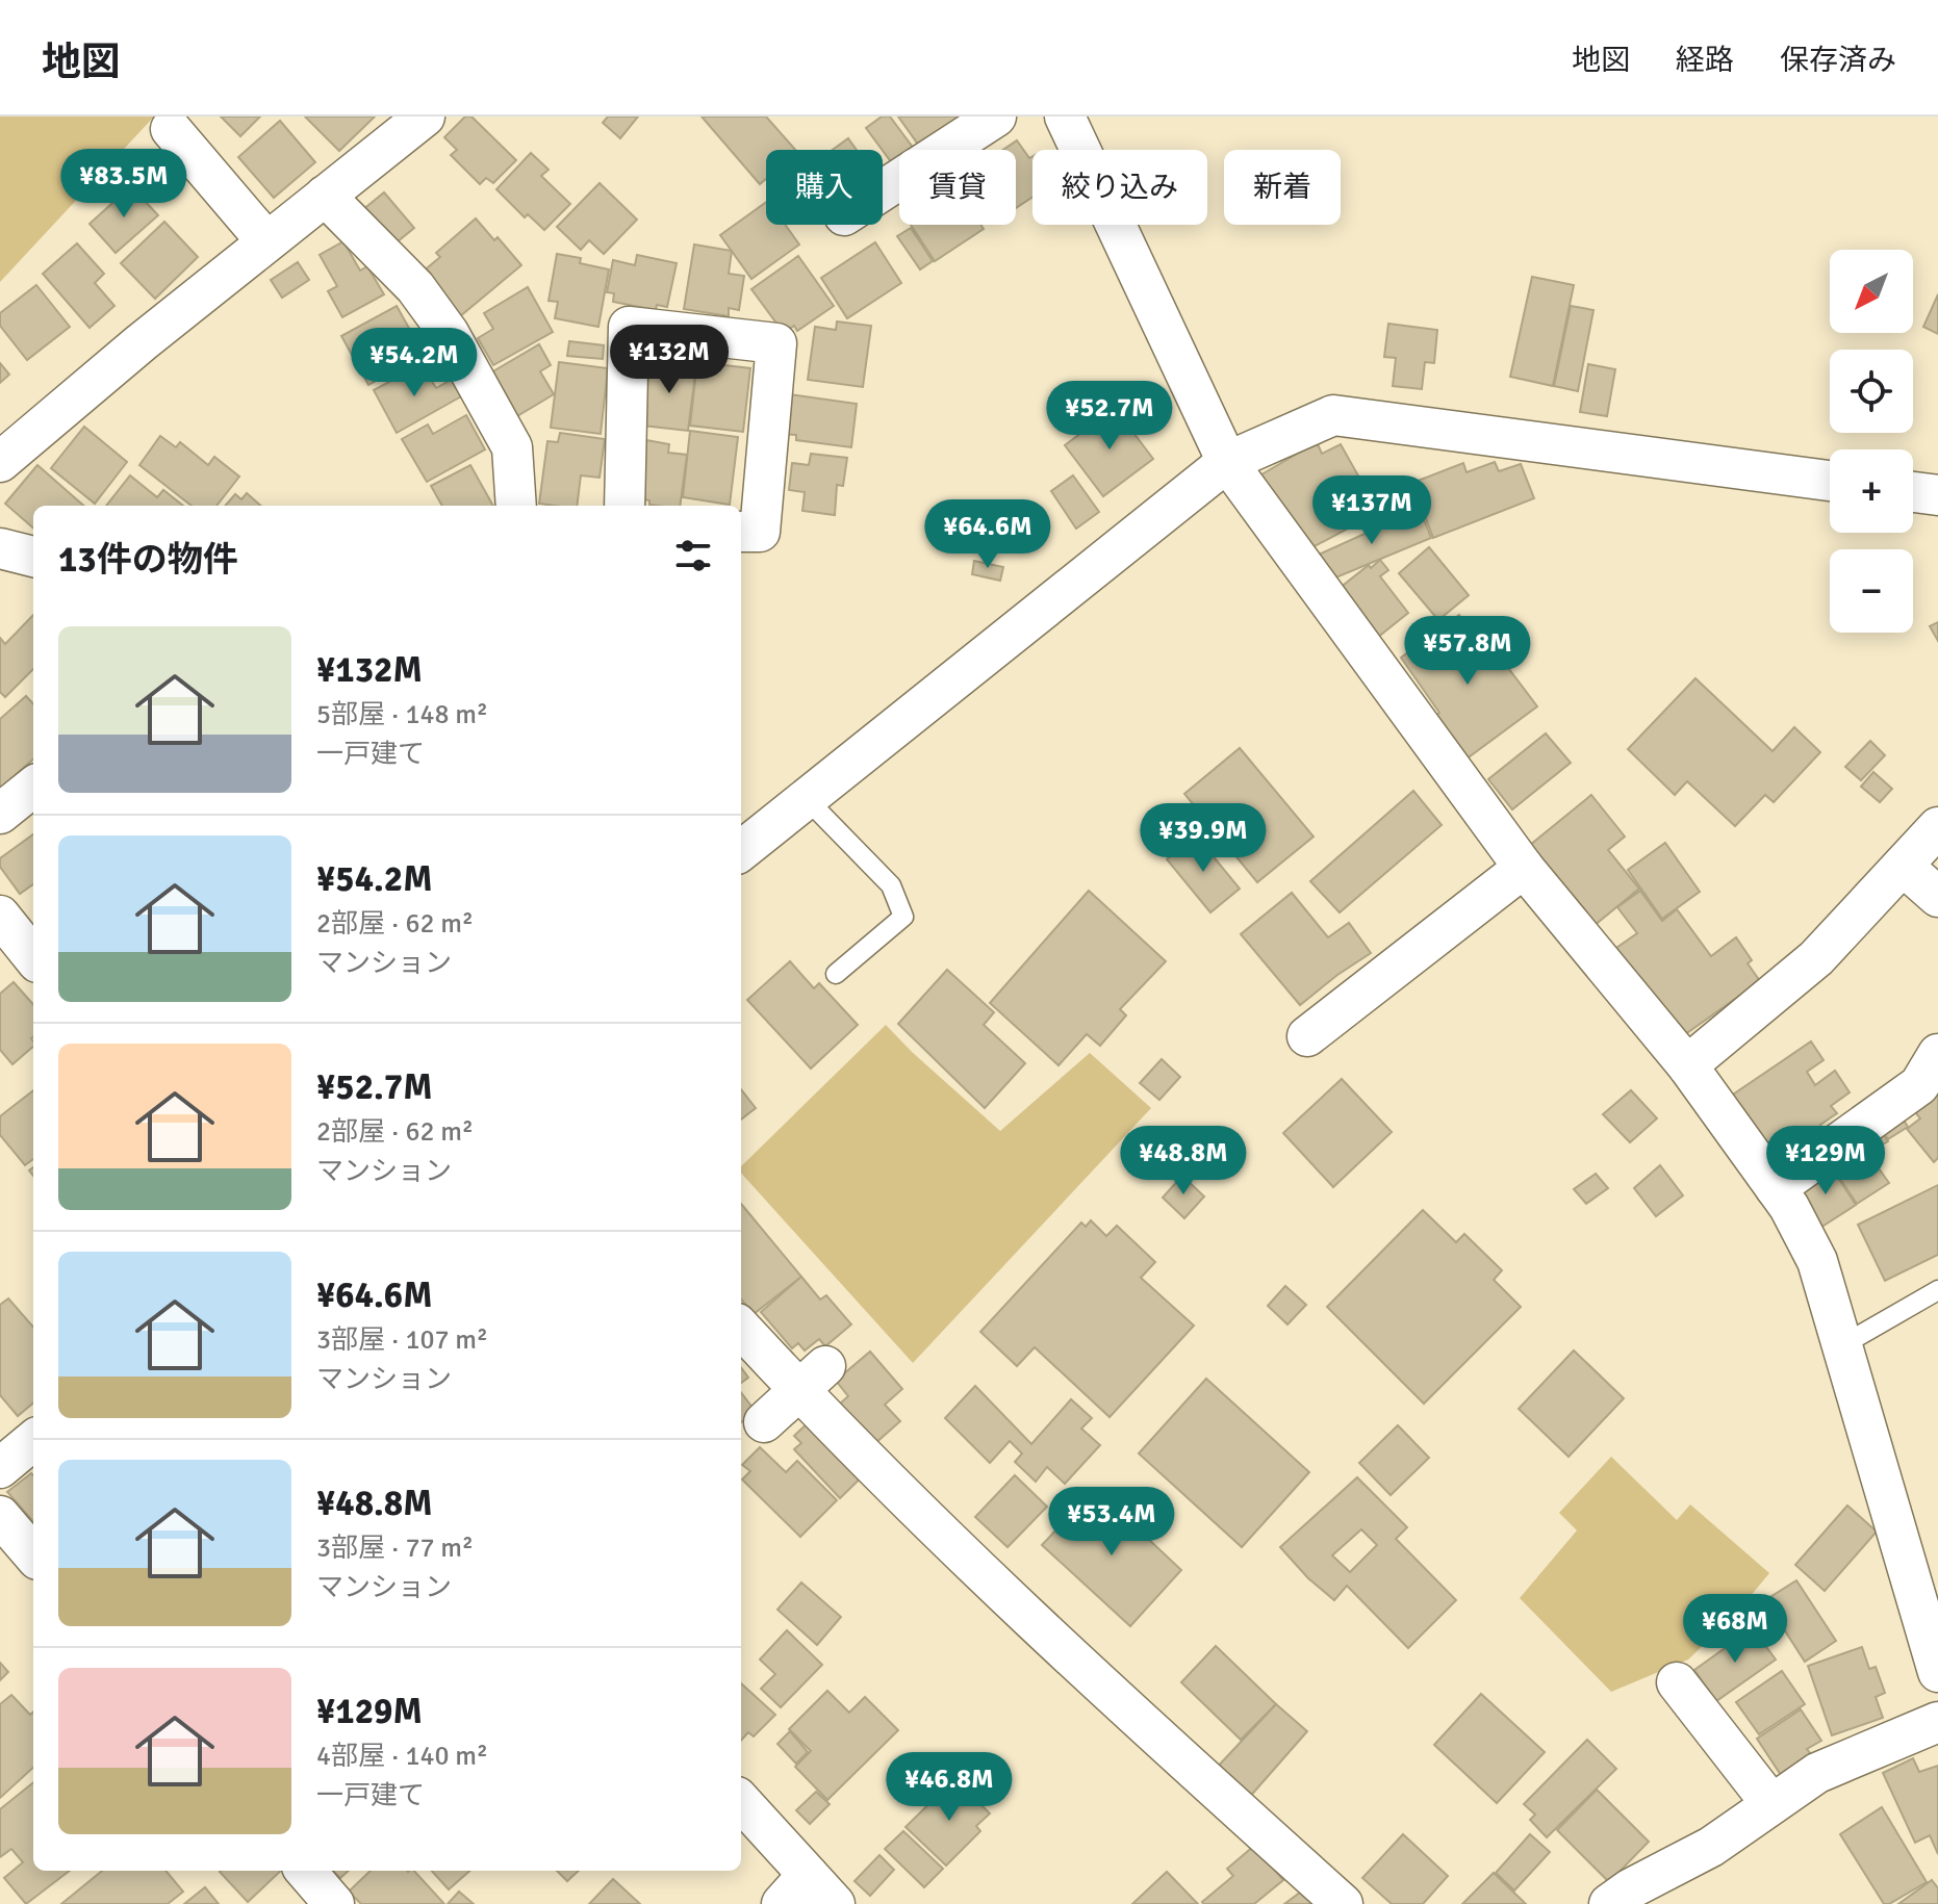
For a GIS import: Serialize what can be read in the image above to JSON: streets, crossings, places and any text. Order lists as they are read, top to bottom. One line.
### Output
{"north":"bottom left","page":{"header":"地図","nav":["地図","経路","保存済み"],"price":["¥83.5M","¥132M","¥54.2M","¥52.7M","¥137M","¥64.6M","¥57.8M","¥39.9M","¥48.8M","¥129M","¥53.4M","¥68M","¥46.8M"],"chip":["購入","賃貸","絞り込み","新着"],"map_buttons":["+","−"],"heading":"13件の物件","list":[{"name":"¥132M","note":"5部屋 · 148 m² · 一戸建て"},{"name":"¥54.2M","note":"2部屋 · 62 m² · マンション"},{"name":"¥52.7M","note":"2部屋 · 62 m² · マンション"},{"name":"¥64.6M","note":"3部屋 · 107 m² · マンション"},{"name":"¥48.8M","note":"3部屋 · 77 m² · マンション"},{"name":"¥129M","note":"4部屋 · 140 m² · 一戸建て"}]}}
